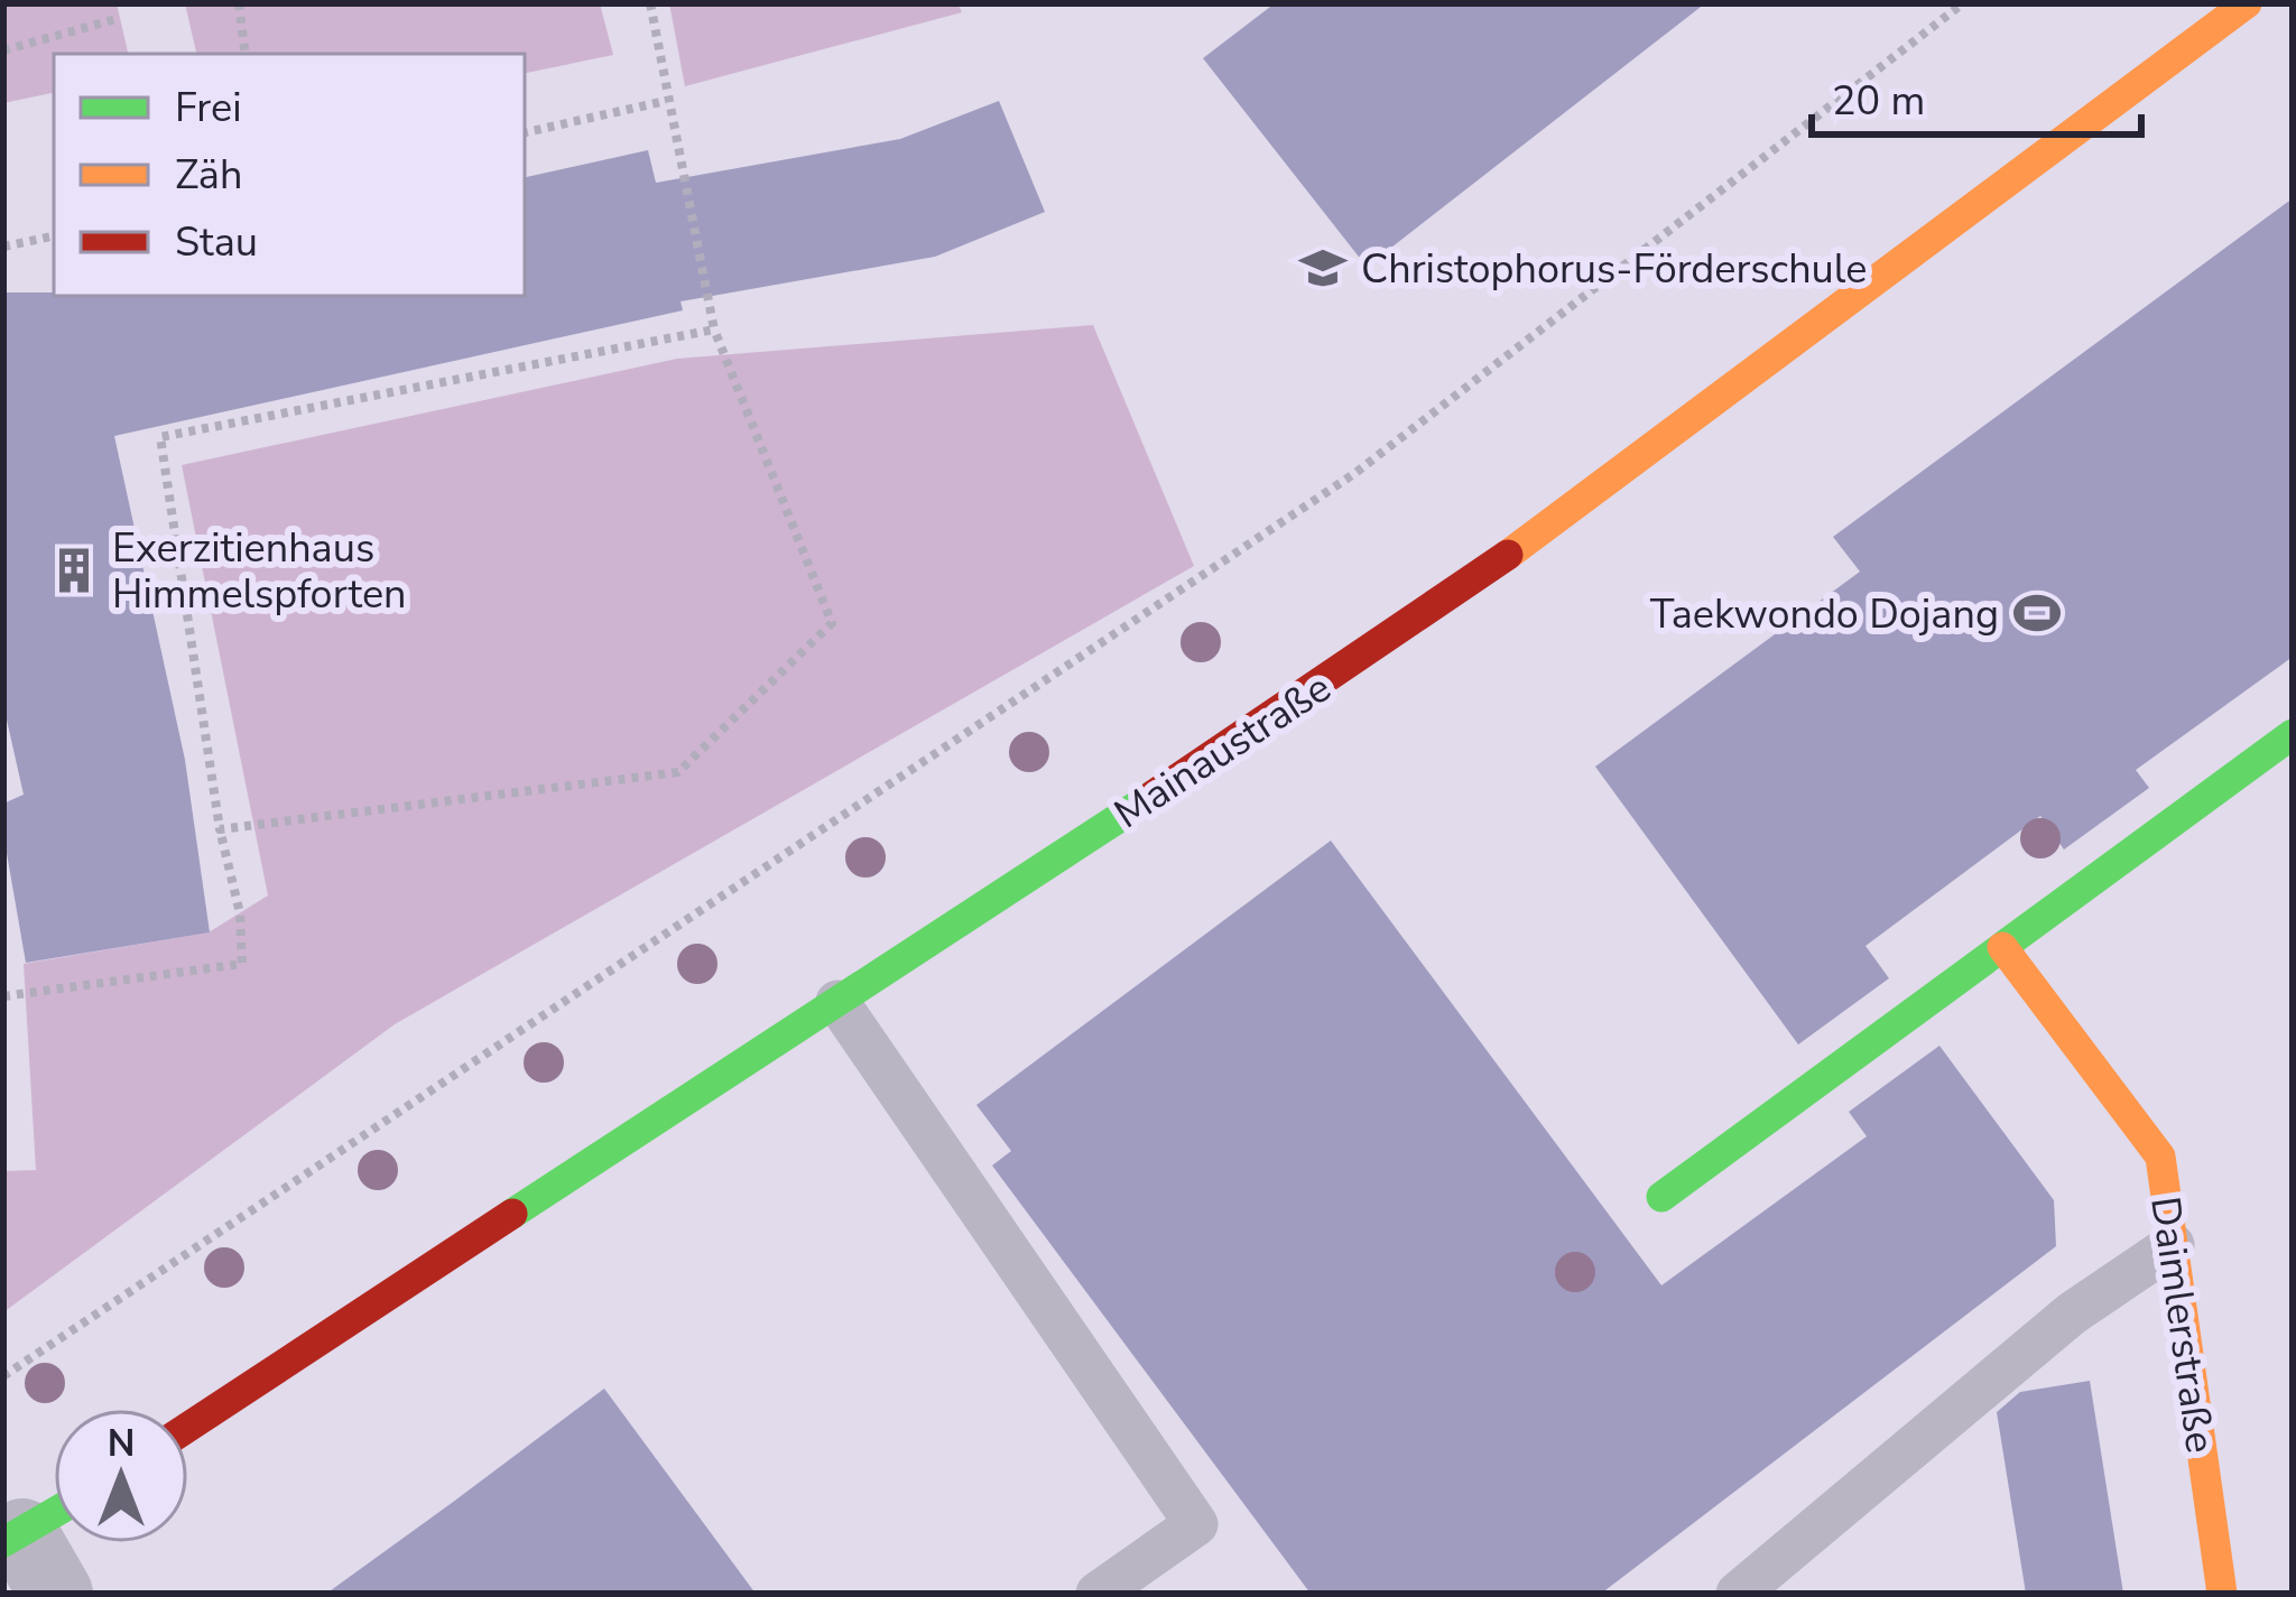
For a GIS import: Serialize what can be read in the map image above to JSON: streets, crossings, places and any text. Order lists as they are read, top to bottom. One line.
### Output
{"streets":{"main road":["Mainaustraße","Daimlerstraße"]},"places":{"school or university":["Christophorus-Förderschule"],"building":["Exerzitienhaus Himmelspforten"],"sports":["Taekwondo Dojang"]},"legend":["Frei","Zäh","Stau"],"scale_bar":"20 m","north":"top"}
